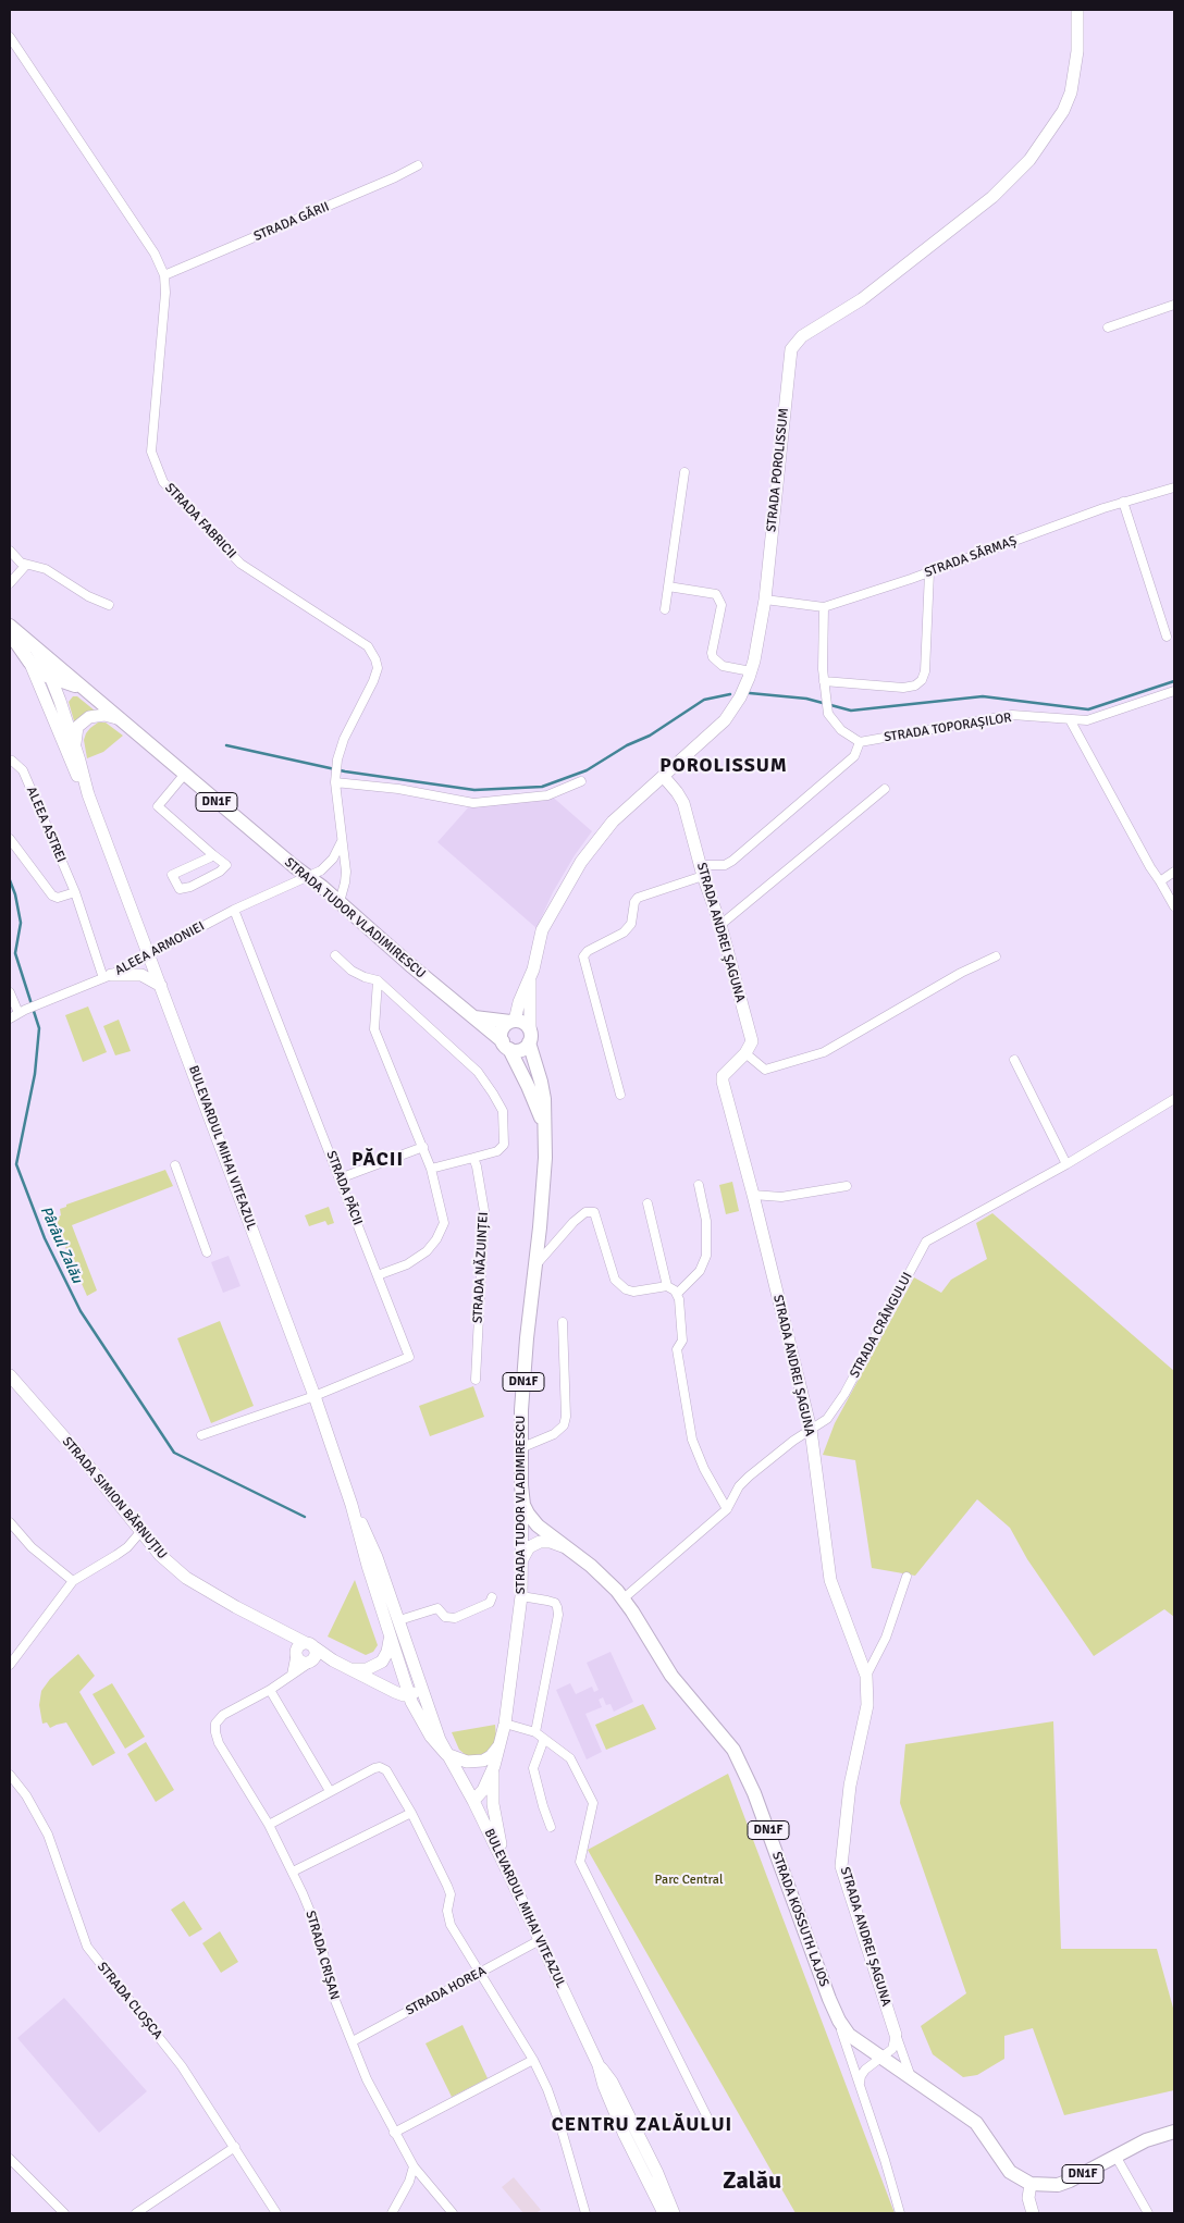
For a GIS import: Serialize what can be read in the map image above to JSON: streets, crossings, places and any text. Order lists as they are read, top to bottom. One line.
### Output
{"streets":{"main road":["STRADA POROLISSUM","DN1F","STRADA TUDOR VLADIMIRESCU","STRADA ANDREI ȘAGUNA","BULEVARDUL MIHAI VITEAZUL","STRADA SIMION BĂRNUȚIU","STRADA KOSSUTH LAJOS"],"street":["STRADA GĂRII","STRADA FABRICII","STRADA SĂRMAȘ","STRADA TOPORAȘILOR","ALEEA ASTREI","ALEEA ARMONIEI","STRADA PĂCII","STRADA NĂZUINȚEI","STRADA CRÂNGULUI","STRADA CRIȘAN","STRADA HOREA","STRADA CLOȘCA"]},"crossings":[["STRADA GĂRII","STRADA FABRICII"],["STRADA POROLISSUM","STRADA SĂRMAȘ"],["STRADA POROLISSUM","STRADA TUDOR VLADIMIRESCU"],["STRADA POROLISSUM","STRADA ANDREI ȘAGUNA"],["STRADA FABRICII","STRADA TUDOR VLADIMIRESCU"],["DN1F","STRADA ANDREI ȘAGUNA"],["DN1F","STRADA KOSSUTH LAJOS"],["ALEEA ASTREI","ALEEA ARMONIEI"],["STRADA TUDOR VLADIMIRESCU","ALEEA ARMONIEI"],["STRADA TUDOR VLADIMIRESCU","BULEVARDUL MIHAI VITEAZUL"],["STRADA TUDOR VLADIMIRESCU","STRADA KOSSUTH LAJOS"],["STRADA ANDREI ȘAGUNA","STRADA CRÂNGULUI"],["ALEEA ARMONIEI","BULEVARDUL MIHAI VITEAZUL"],["ALEEA ARMONIEI","STRADA PĂCII"],["BULEVARDUL MIHAI VITEAZUL","STRADA PĂCII"],["BULEVARDUL MIHAI VITEAZUL","STRADA SIMION BĂRNUȚIU"],["BULEVARDUL MIHAI VITEAZUL","STRADA HOREA"],["STRADA CRÂNGULUI","STRADA KOSSUTH LAJOS"],["STRADA SIMION BĂRNUȚIU","STRADA CRIȘAN"],["STRADA CRIȘAN","STRADA HOREA"]],"districts":["POROLISSUM","PĂCII","CENTRU ZALĂULUI","Zalău"],"water":["Pârâul Zalău"],"parks":["Parc Central"]}
